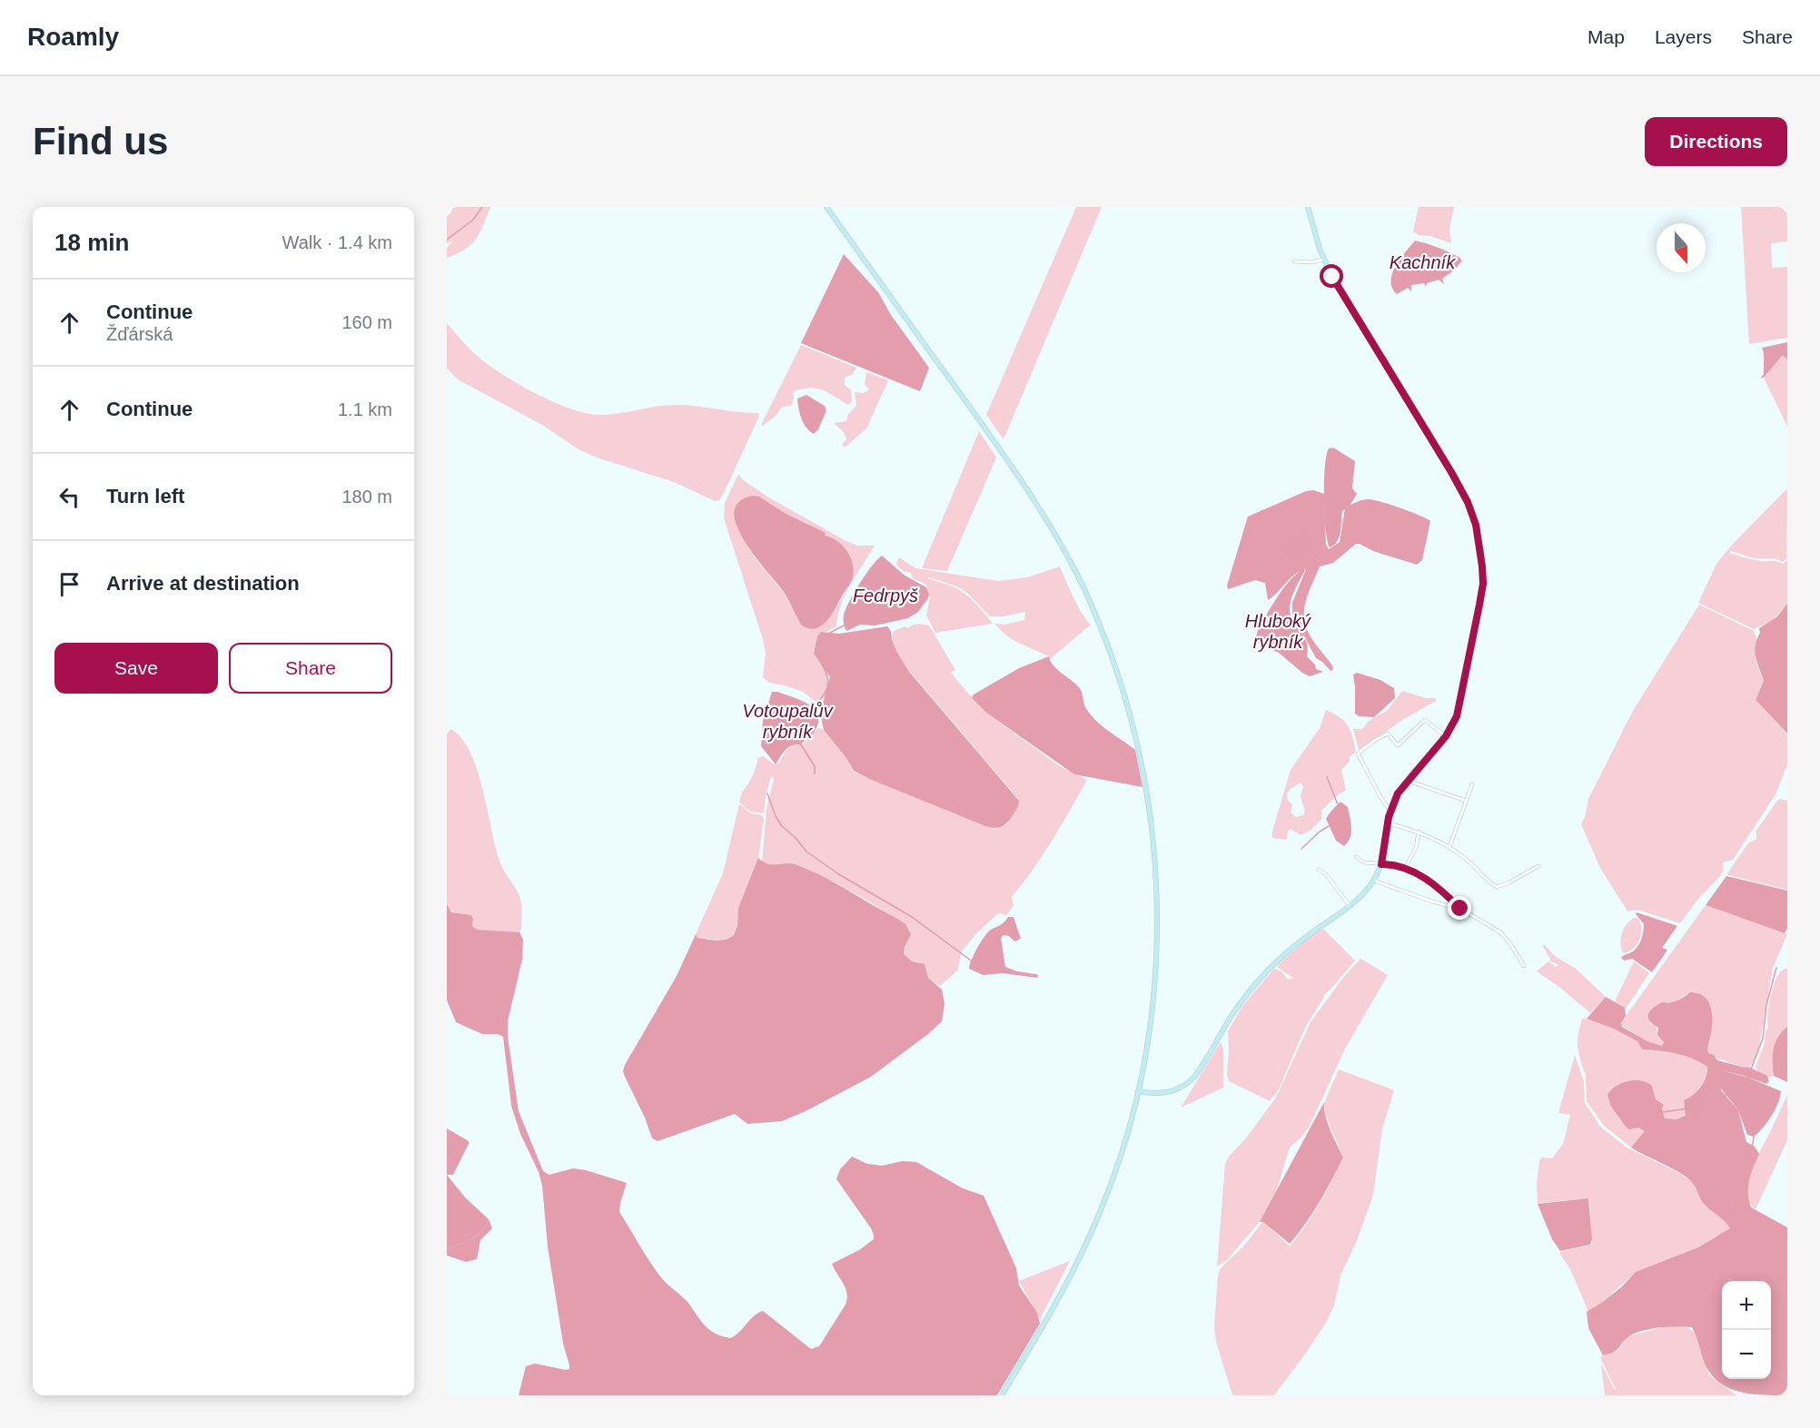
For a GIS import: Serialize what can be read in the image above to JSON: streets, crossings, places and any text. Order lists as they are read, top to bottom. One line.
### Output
{"water":["Kachník","Fedrpyš","Hluboký rybník","Votoupalův rybník"],"north":"bottom","page":{"header":"Roamly","nav":["Map","Layers","Share"],"buttons":["Directions",["Save","Share"]],"title":"Find us","heading":["18 min","Walk · 1.4 km"],"list":[["Continue","Žďárská","160 m"],["Continue","1.1 km"],["Turn left","180 m"],"Arrive at destination"],"map_buttons":["+","−"]}}
